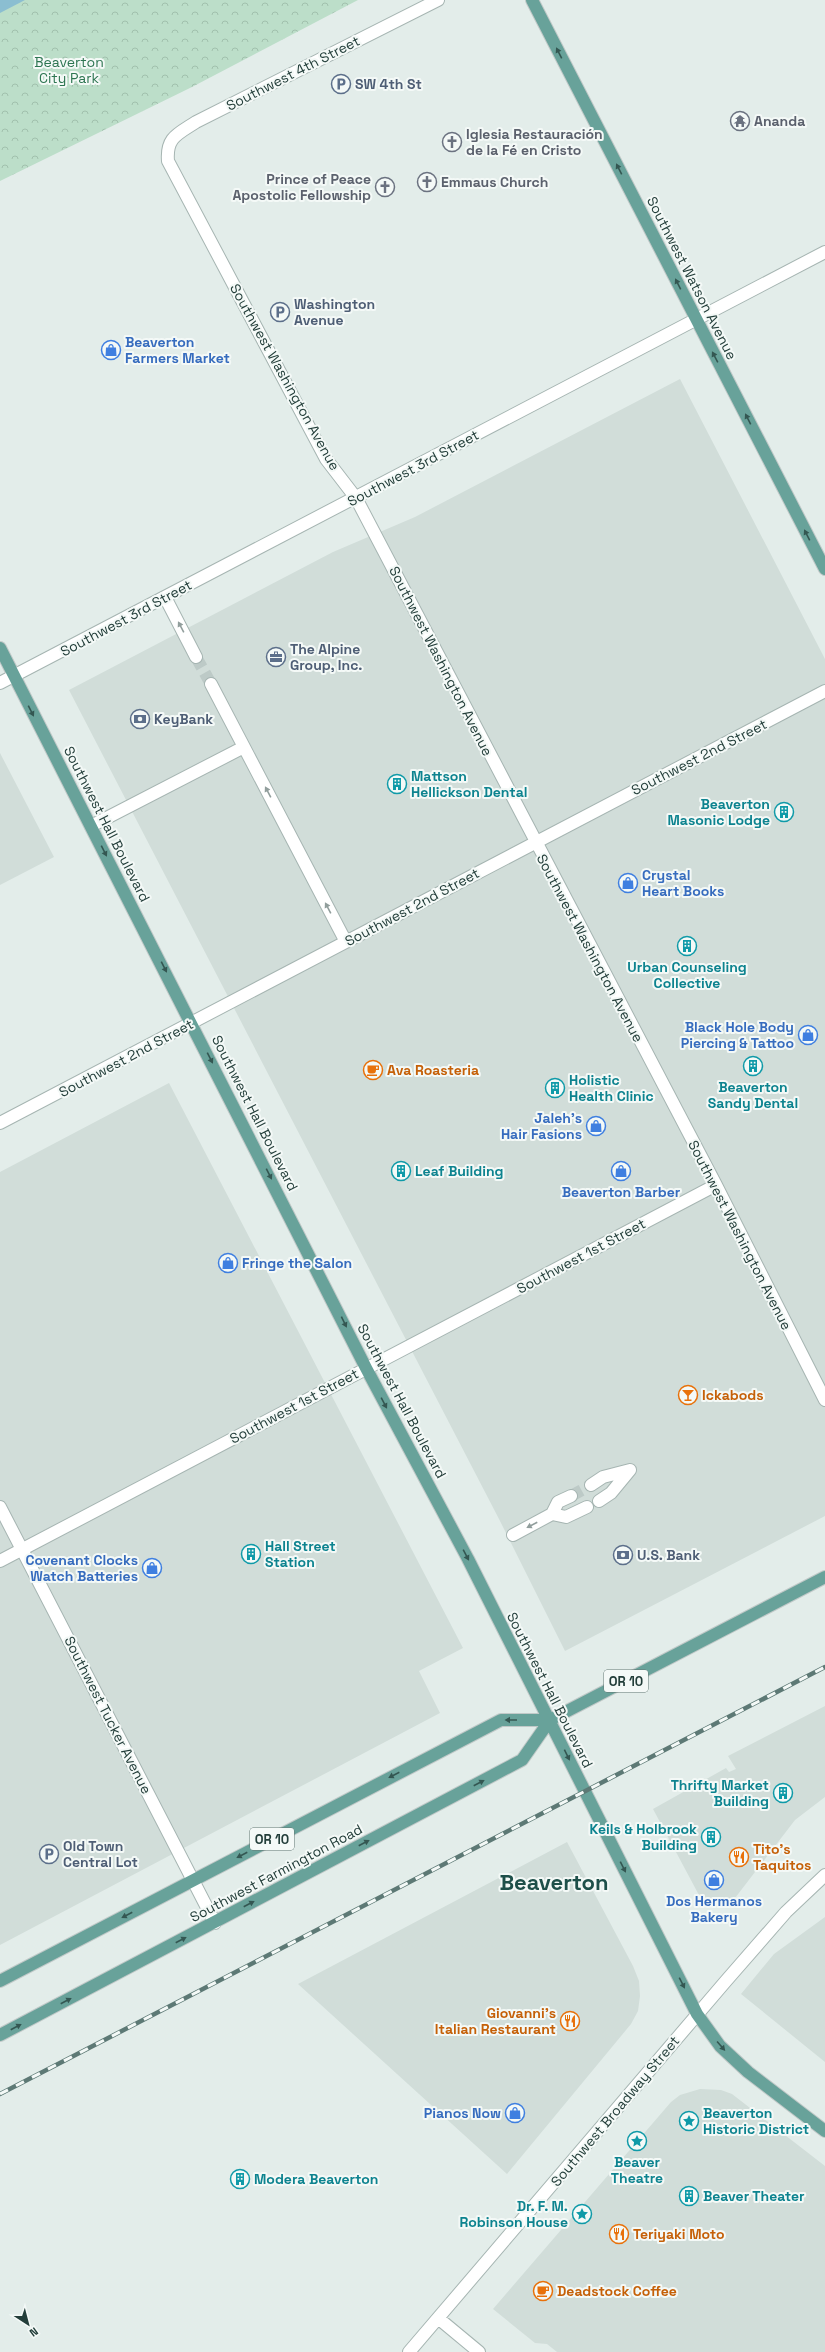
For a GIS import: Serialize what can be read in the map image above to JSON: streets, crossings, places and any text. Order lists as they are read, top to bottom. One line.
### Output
{"streets":{"main road":["Southwest Watson Avenue","Southwest Hall Boulevard","OR 10","Southwest Farmington Road"],"street":["Southwest 4th Street","Southwest Washington Avenue","Southwest 3rd Street","Southwest 2nd Street","Southwest 1st Street","Southwest Tucker Avenue","Southwest Broadway Street"]},"crossings":[["Southwest 4th Street","Southwest Washington Avenue"],["Southwest Watson Avenue","Southwest 3rd Street"],["Southwest Washington Avenue","Southwest 3rd Street"],["Southwest Washington Avenue","Southwest 2nd Street"],["Southwest Washington Avenue","Southwest 1st Street"],["Southwest 3rd Street","Southwest Hall Boulevard"],["Southwest 2nd Street","Southwest Hall Boulevard"],["Southwest Hall Boulevard","Southwest 1st Street"],["Southwest Hall Boulevard","Southwest Farmington Road"],["Southwest Hall Boulevard","Southwest Broadway Street"],["Southwest 1st Street","Southwest Tucker Avenue"],["Southwest Tucker Avenue","Southwest Farmington Road"]],"one_way":["Southwest Watson Avenue","Southwest Hall Boulevard"],"districts":["Beaverton"],"parks":["Beaverton City Park"],"places":{"parking":["SW 4th St","Washington Avenue","Old Town Central Lot"],"temple":["Ananda"],"church":["Iglesia Restauración de la Fé en Cristo","Emmaus Church","Prince of Peace Apostolic Fellowship"],"shop":["Beaverton Farmers Market","Crystal Heart Books","Black Hole Body Piercing & Tattoo","Jaleh's Hair Fasions","Beaverton Barber","Fringe the Salon","Covenant Clocks Watch Batteries","Dos Hermanos Bakery","Pianos Now"],"office":["The Alpine Group, Inc."],"bank":["KeyBank","U.S. Bank"],"building":["Mattson Hellickson Dental","Beaverton Masonic Lodge","Urban Counseling Collective","Beaverton Sandy Dental","Holistic Health Clinic","Leaf Building","Hall Street Station","Thrifty Market Building","Keils & Holbrook Building","Modera Beaverton","Beaver Theater"],"cafe":["Ava Roasteria","Deadstock Coffee"],"bar":["Ickabods"],"restaurant":["Tito's Taquitos","Giovanni's Italian Restaurant","Teriyaki Moto"],"place":["Beaverton Historic District","Beaver Theatre","Dr. F. M. Robinson House"]},"north":"bottom right"}
